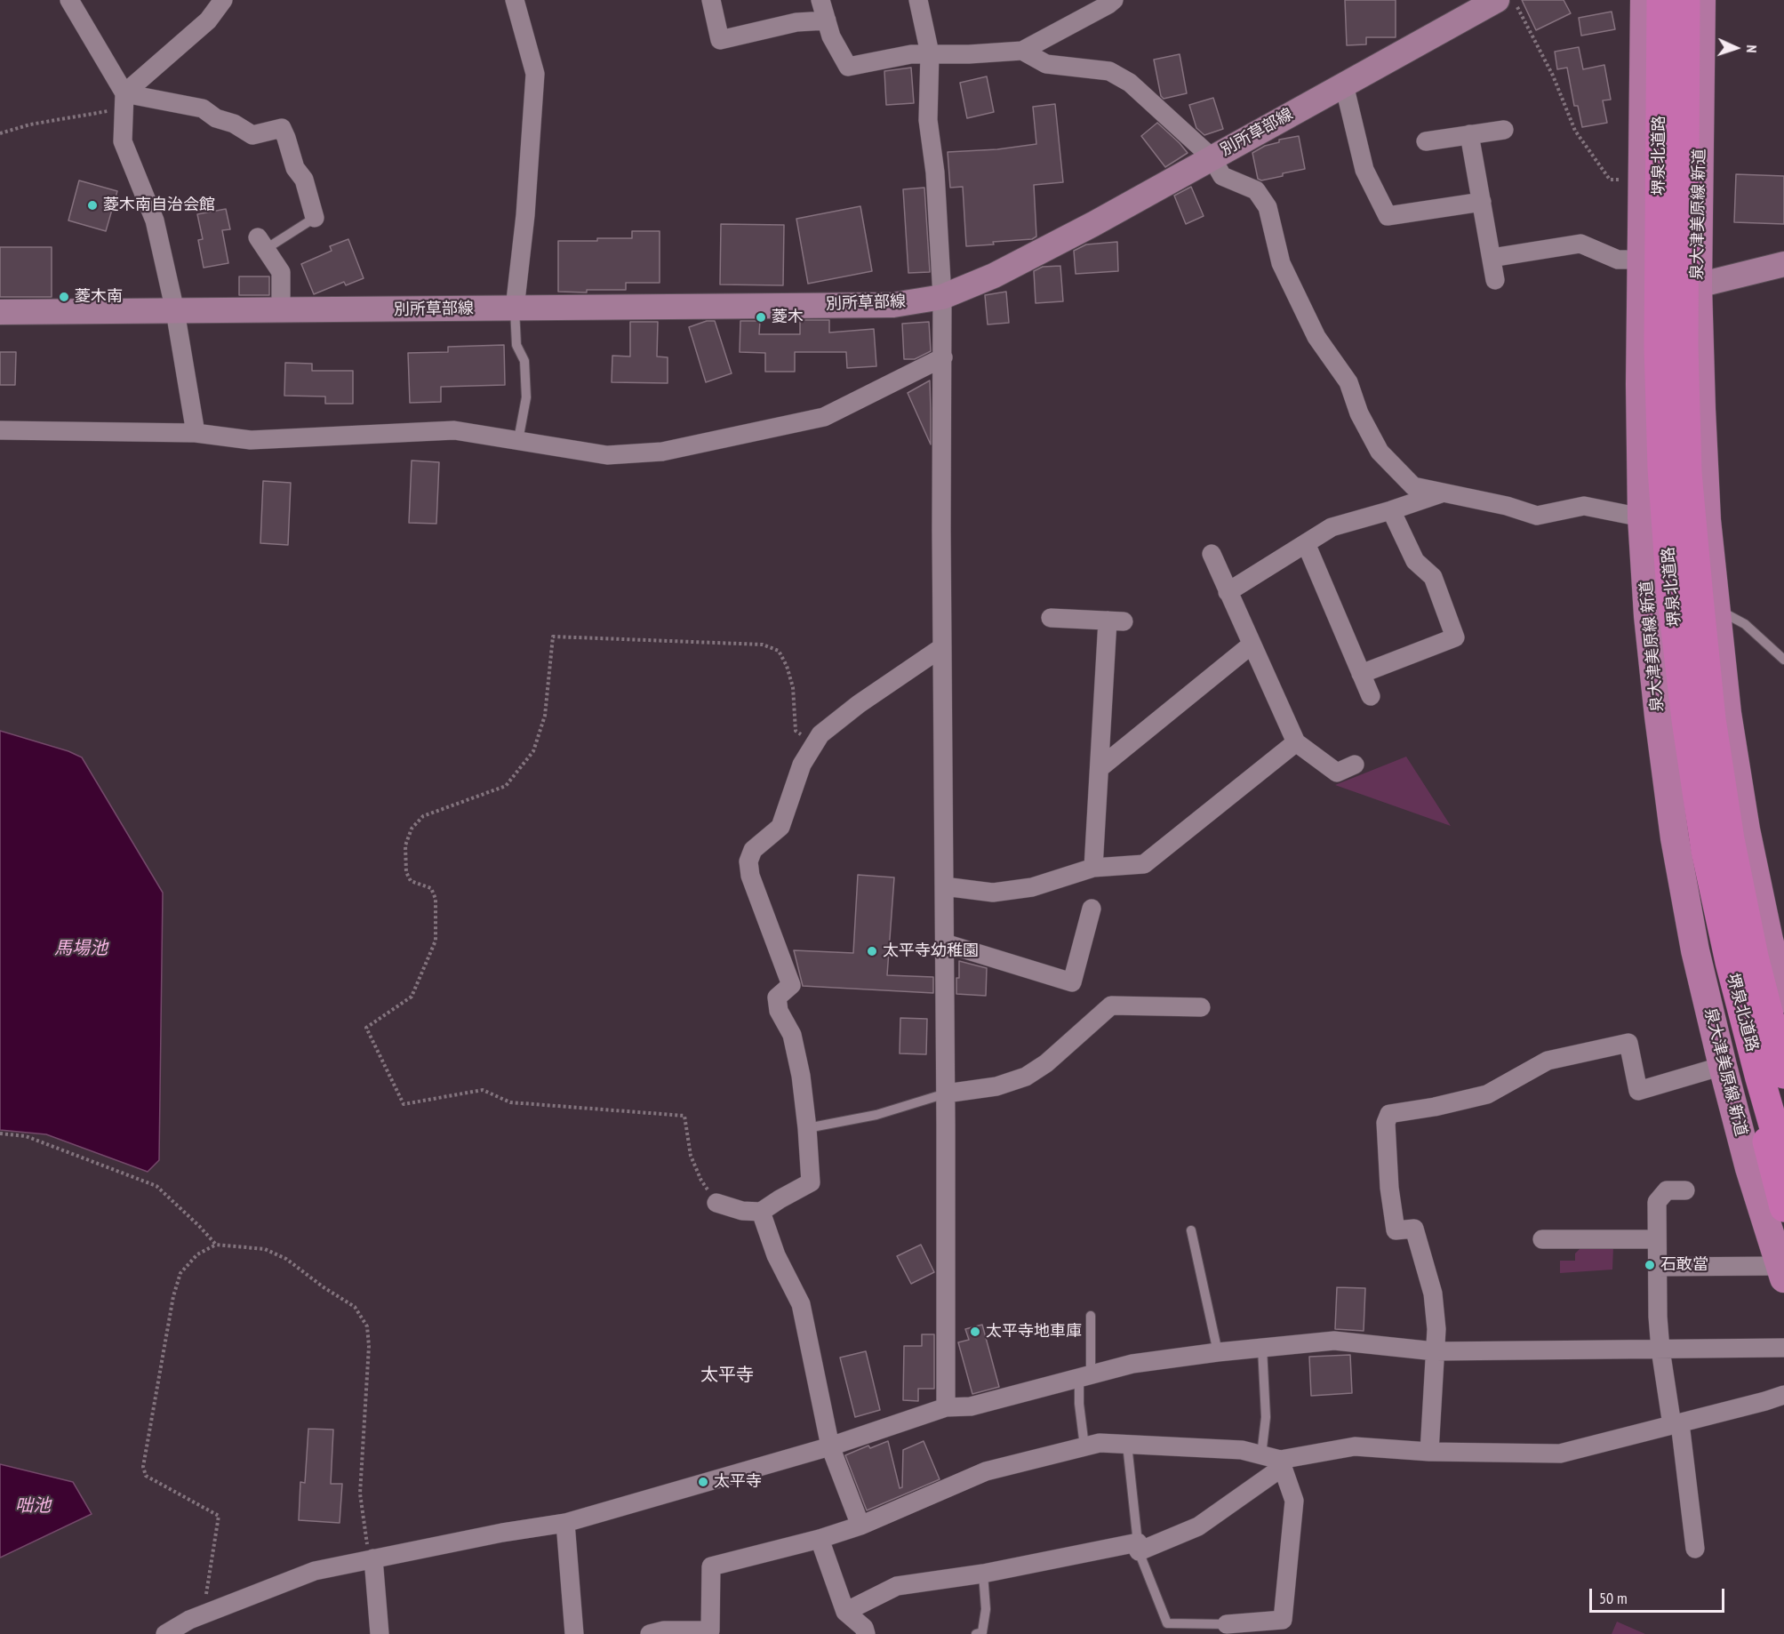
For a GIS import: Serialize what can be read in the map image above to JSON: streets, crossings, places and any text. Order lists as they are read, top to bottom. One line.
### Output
{"streets":{"highway":["堺泉北道路"],"main road":["別所草部線","泉大津美原線 新道"]},"districts":["太平寺"],"water":["馬場池","咄池"],"places":["菱木南自治会館","菱木南","菱木","太平寺幼稚園","石敢當","太平寺地車庫","太平寺"],"scale_bar":"50 m","north":"right"}
